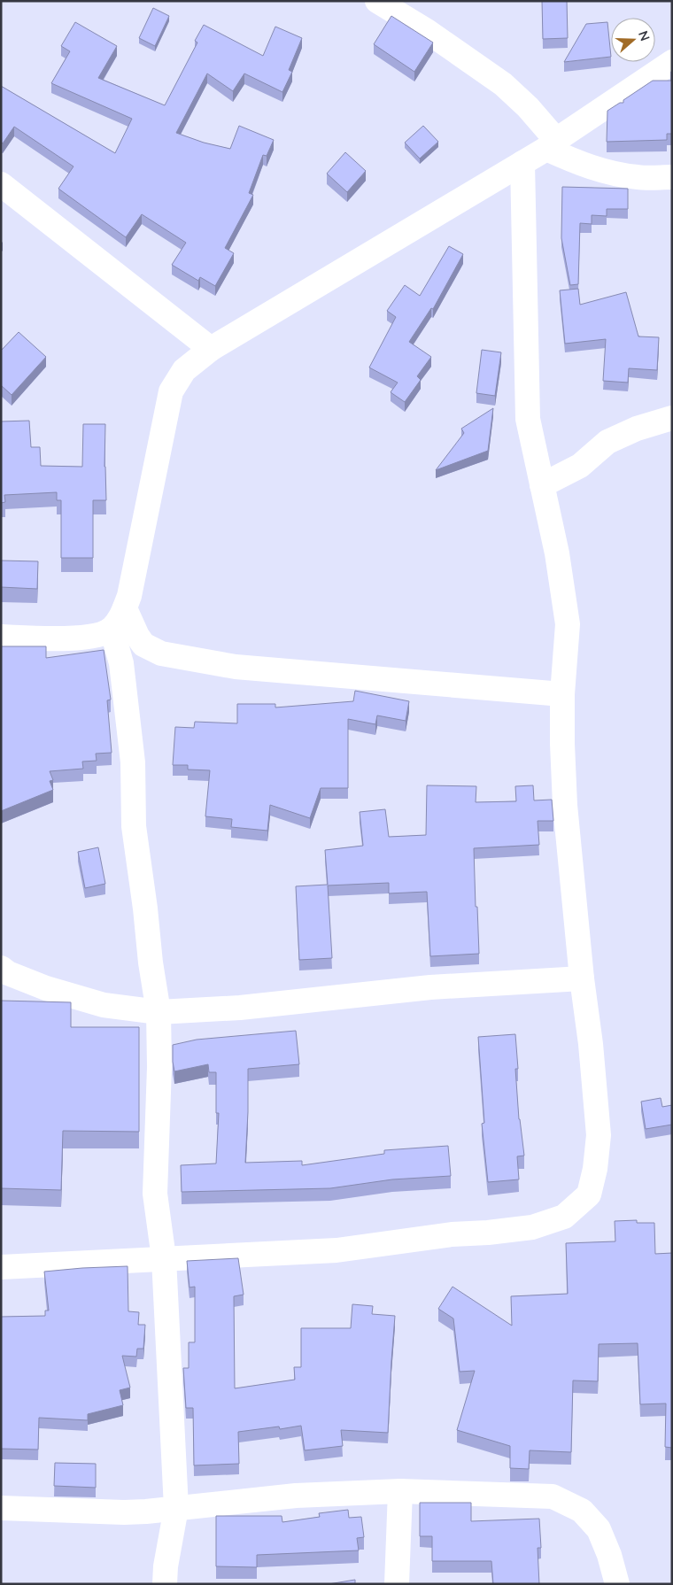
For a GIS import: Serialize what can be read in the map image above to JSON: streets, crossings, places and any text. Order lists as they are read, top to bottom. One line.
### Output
{"north":"right"}
